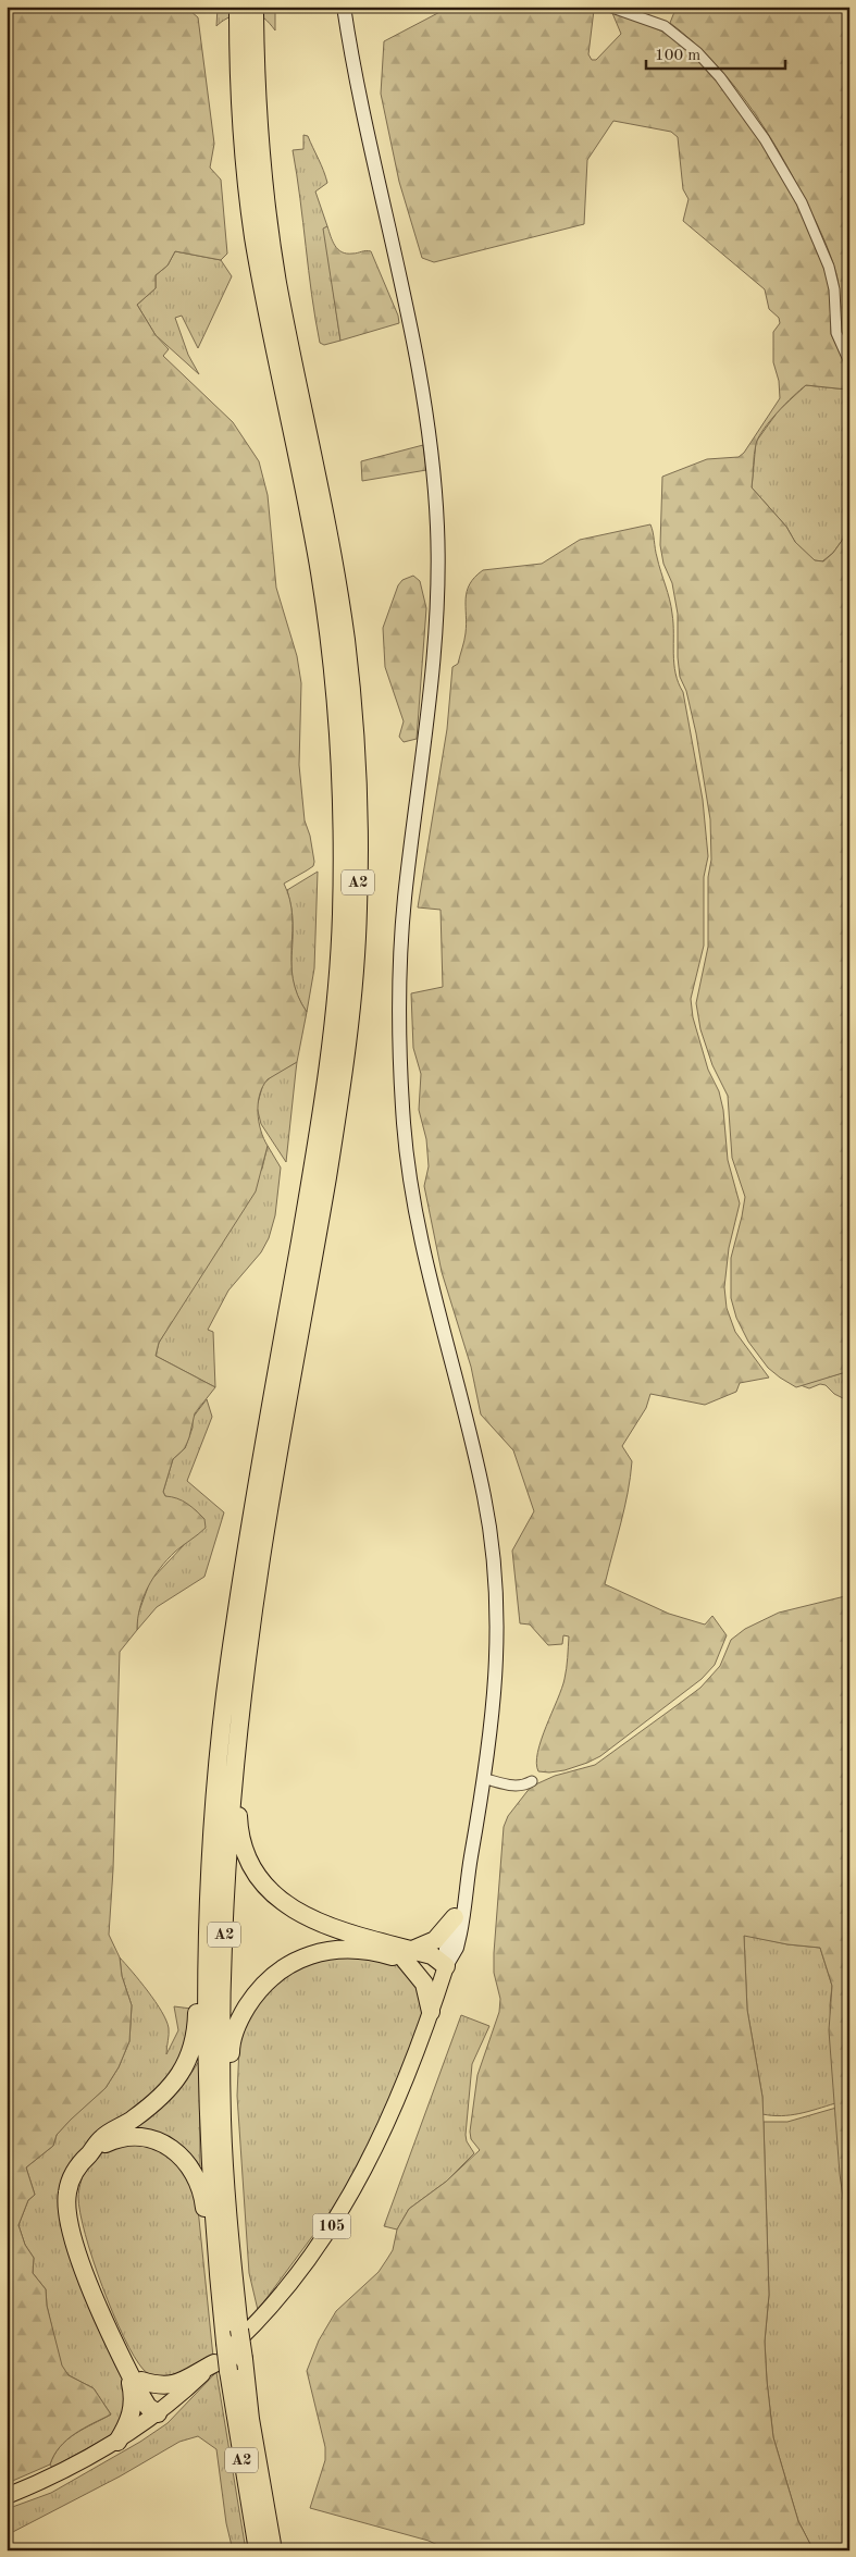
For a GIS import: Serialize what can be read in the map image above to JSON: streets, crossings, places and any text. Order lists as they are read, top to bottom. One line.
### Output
{"streets":{"highway":["A2"],"main road":["105"]},"crossings":[["A2","105"]],"scale_bar":"100 m"}
